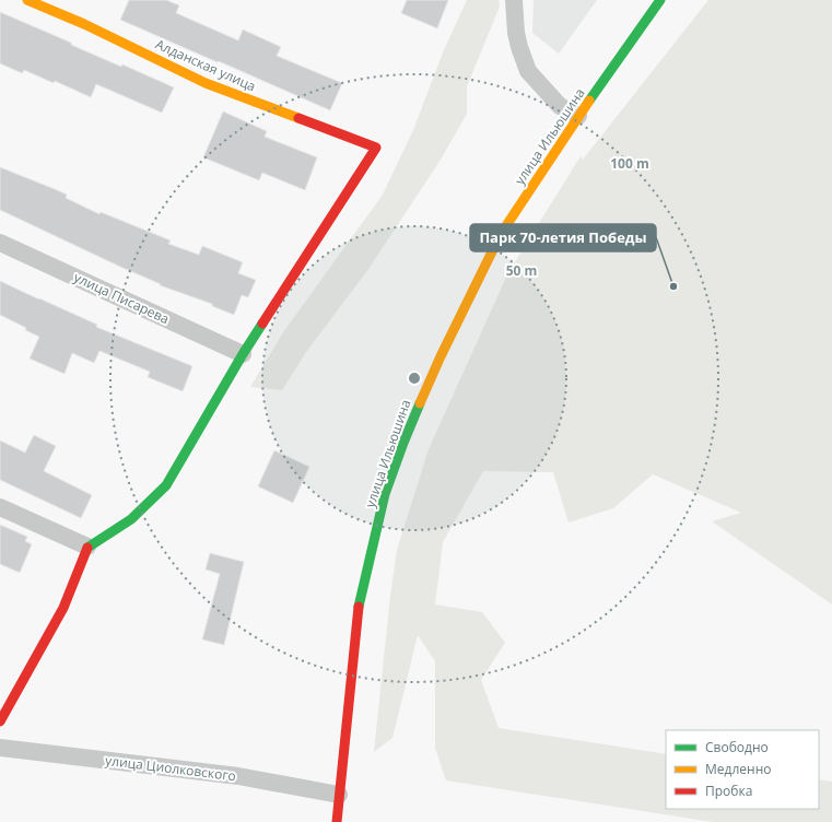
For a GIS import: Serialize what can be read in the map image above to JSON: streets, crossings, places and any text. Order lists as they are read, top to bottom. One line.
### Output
{"streets":{"main road":["Алданская улица","улица Ильюшина"],"street":["улица Писарева","улица Циолковского"]},"crossings":[["Алданская улица","улица Писарева"],["улица Ильюшина","улица Циолковского"]],"places":["Парк 70-летия Победы"],"legend":["Свободно","Медленно","Пробка"],"rings":["100 m","50 m"]}
